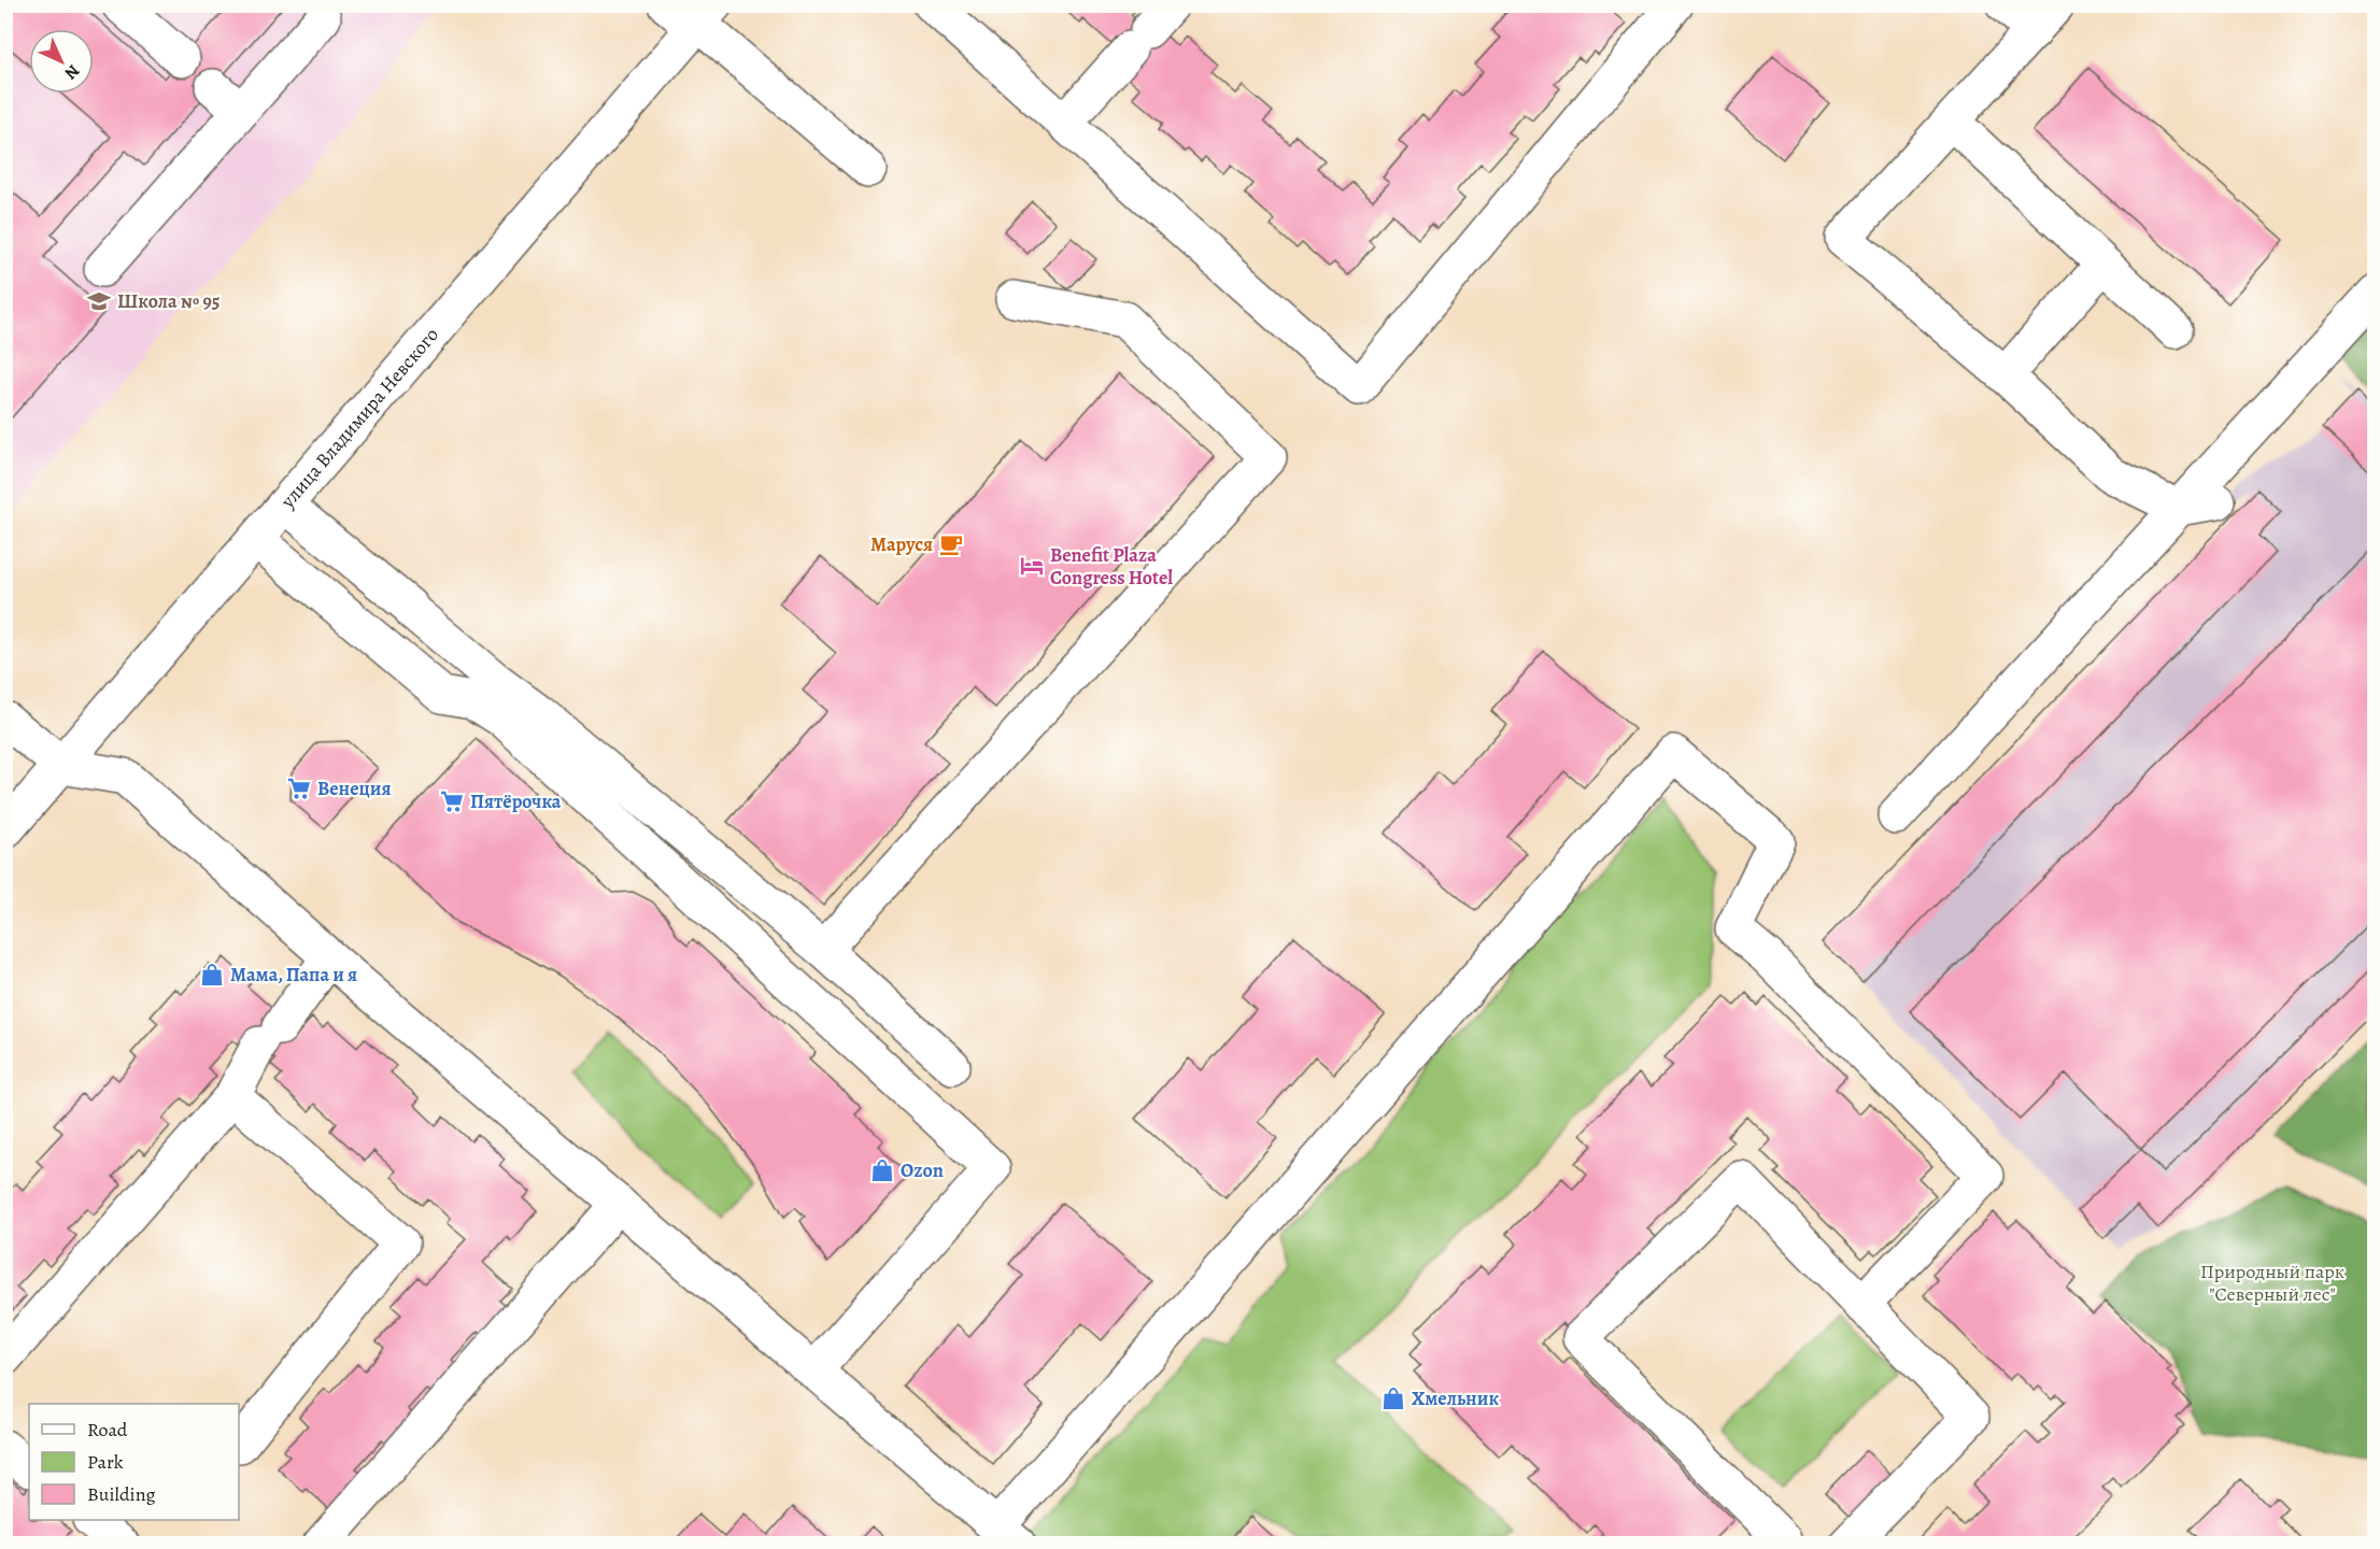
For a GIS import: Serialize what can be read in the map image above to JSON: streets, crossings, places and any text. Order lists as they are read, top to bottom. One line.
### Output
{"streets":{"street":["улица Владимира Невского"]},"parks":["Природный парк \"Северный лес\""],"places":{"school or university":["Школа № 95"],"cafe":["Маруся"],"hotel":["Benefit Plaza Congress Hotel"],"supermarket":["Венеция","Пятёрочка"],"shop":["Мама, Папа и я","Ozon","Хмельник"]},"legend":["Road","Park","Building"],"north":"bottom right"}
